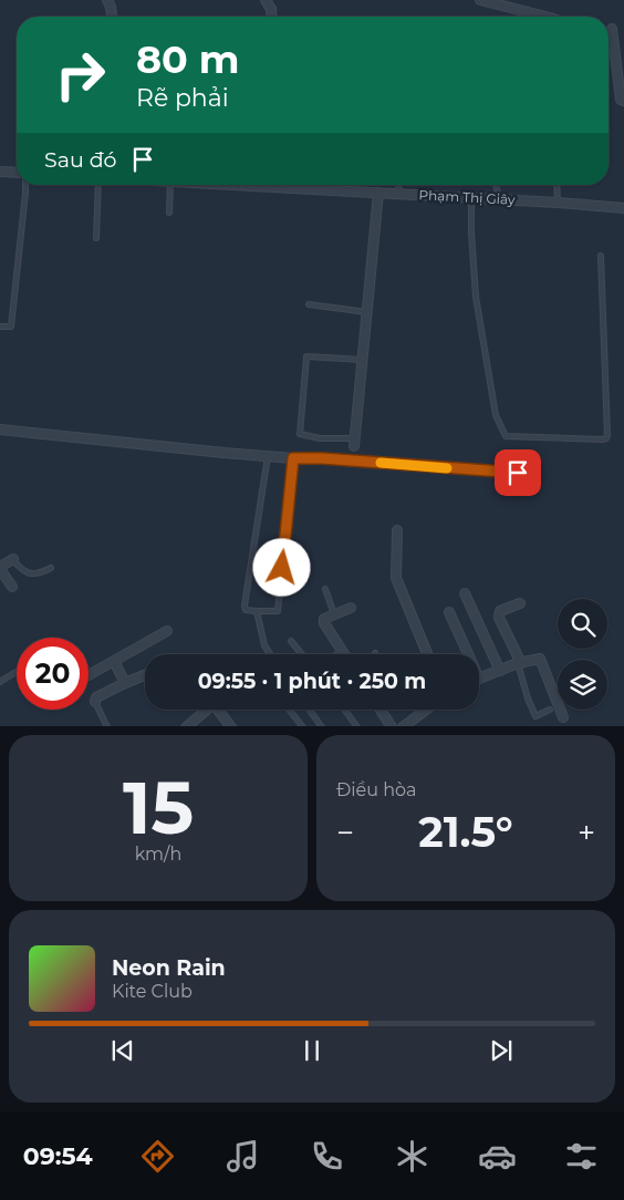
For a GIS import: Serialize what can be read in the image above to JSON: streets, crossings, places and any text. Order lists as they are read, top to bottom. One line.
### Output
{"streets":{"street":["Phạm Thị Giây"]},"page":{"turn":["80 m","Rẽ phải"],"then":"Sau đó","limit":"20","trip":"09:55 · 1 phút · 250 m","tile":[["15","km/h"],"Điều hòa"],"heat":["−","21.5°","+"],"song":["Neon Rain","Kite Club"],"tabs":"09:54"}}
